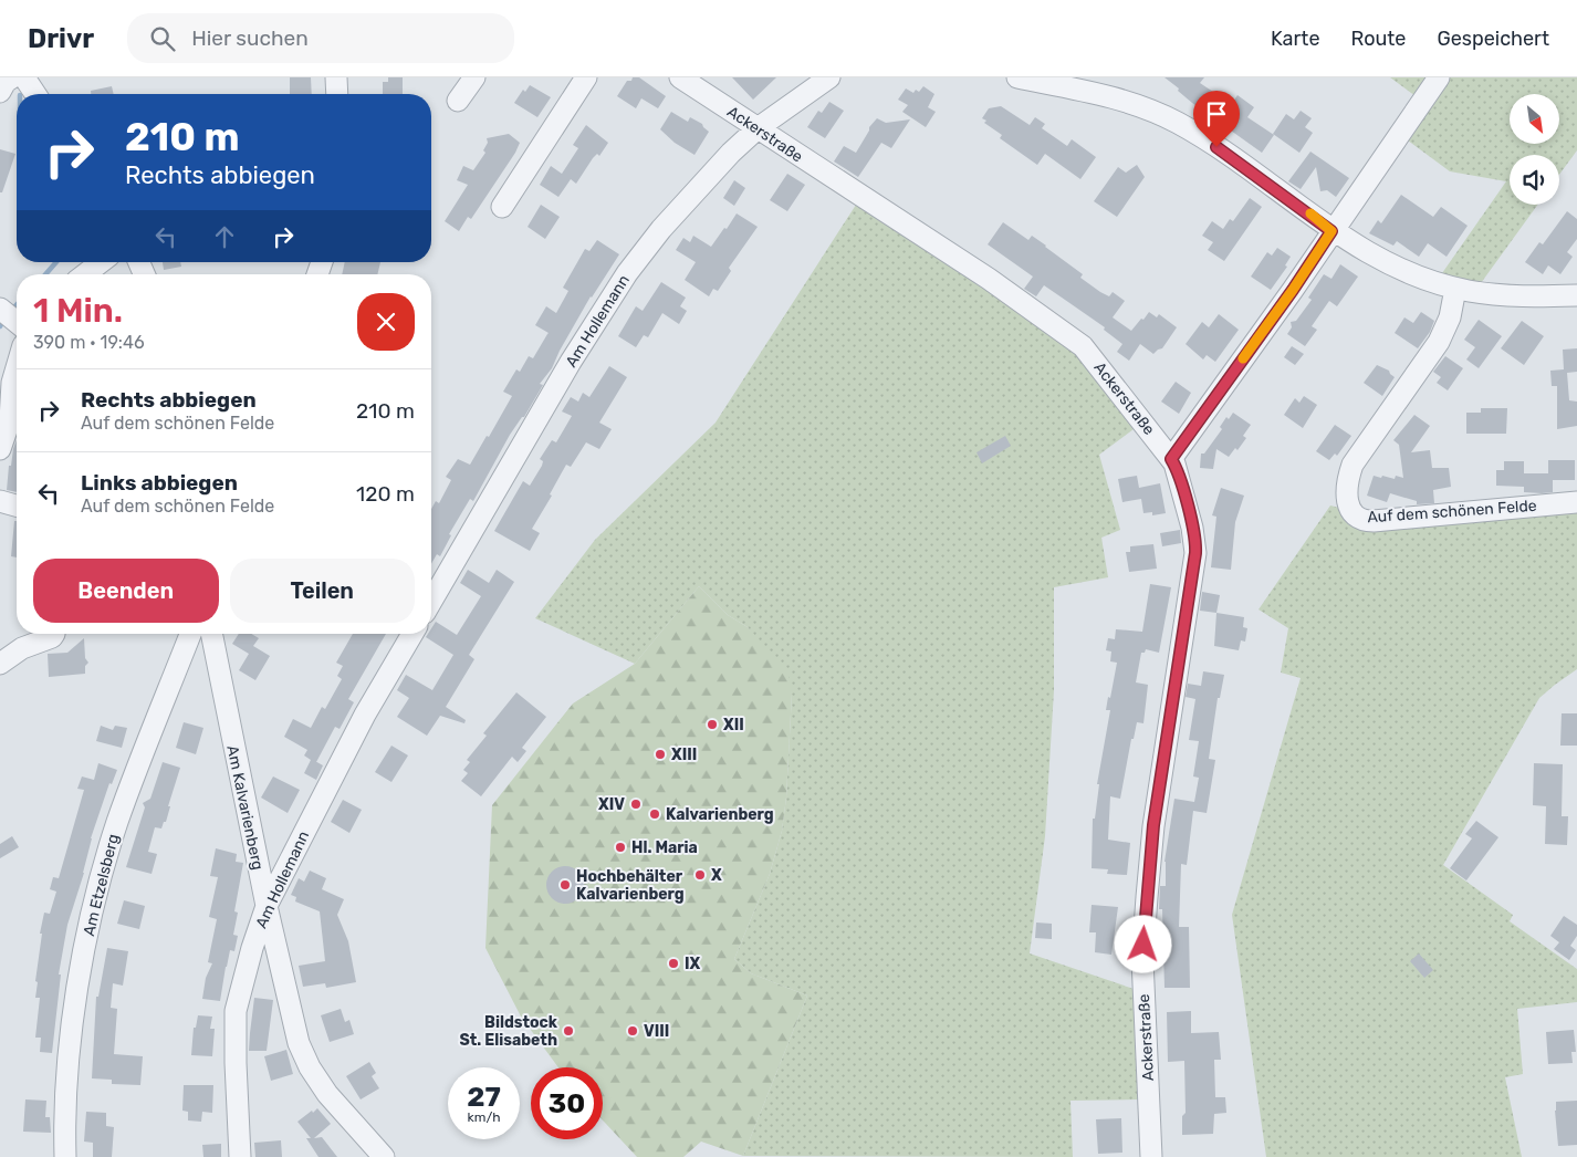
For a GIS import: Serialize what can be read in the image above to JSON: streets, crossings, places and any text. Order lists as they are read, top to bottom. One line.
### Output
{"streets":{"street":["Ackerstraße","Am Hollemann","Auf dem schönen Felde","Am Kalvarienberg","Am Etzelsberg"]},"crossings":[["Ackerstraße","Am Hollemann"],["Am Hollemann","Am Kalvarienberg"]],"places":["XII","XIII","XIV","Kalvarienberg","Hl. Maria","X","Hochbehälter Kalvarienberg","IX","Bildstock St. Elisabeth","VIII"],"north":"bottom right","page":{"header":"Drivr","search":"Hier suchen","nav":["Karte","Route","Gespeichert"],"turn":["210 m","Rechts abbiegen"],"heading":["1 Min.","390 m · 19:46"],"list":[{"name":"Rechts abbiegen","note":"Auf dem schönen Felde","value":"210 m"},{"name":"Links abbiegen","note":"Auf dem schönen Felde","value":"120 m"}],"buttons":["Beenden","Teilen"],"speed":"27 km/h","limit":"30"}}
